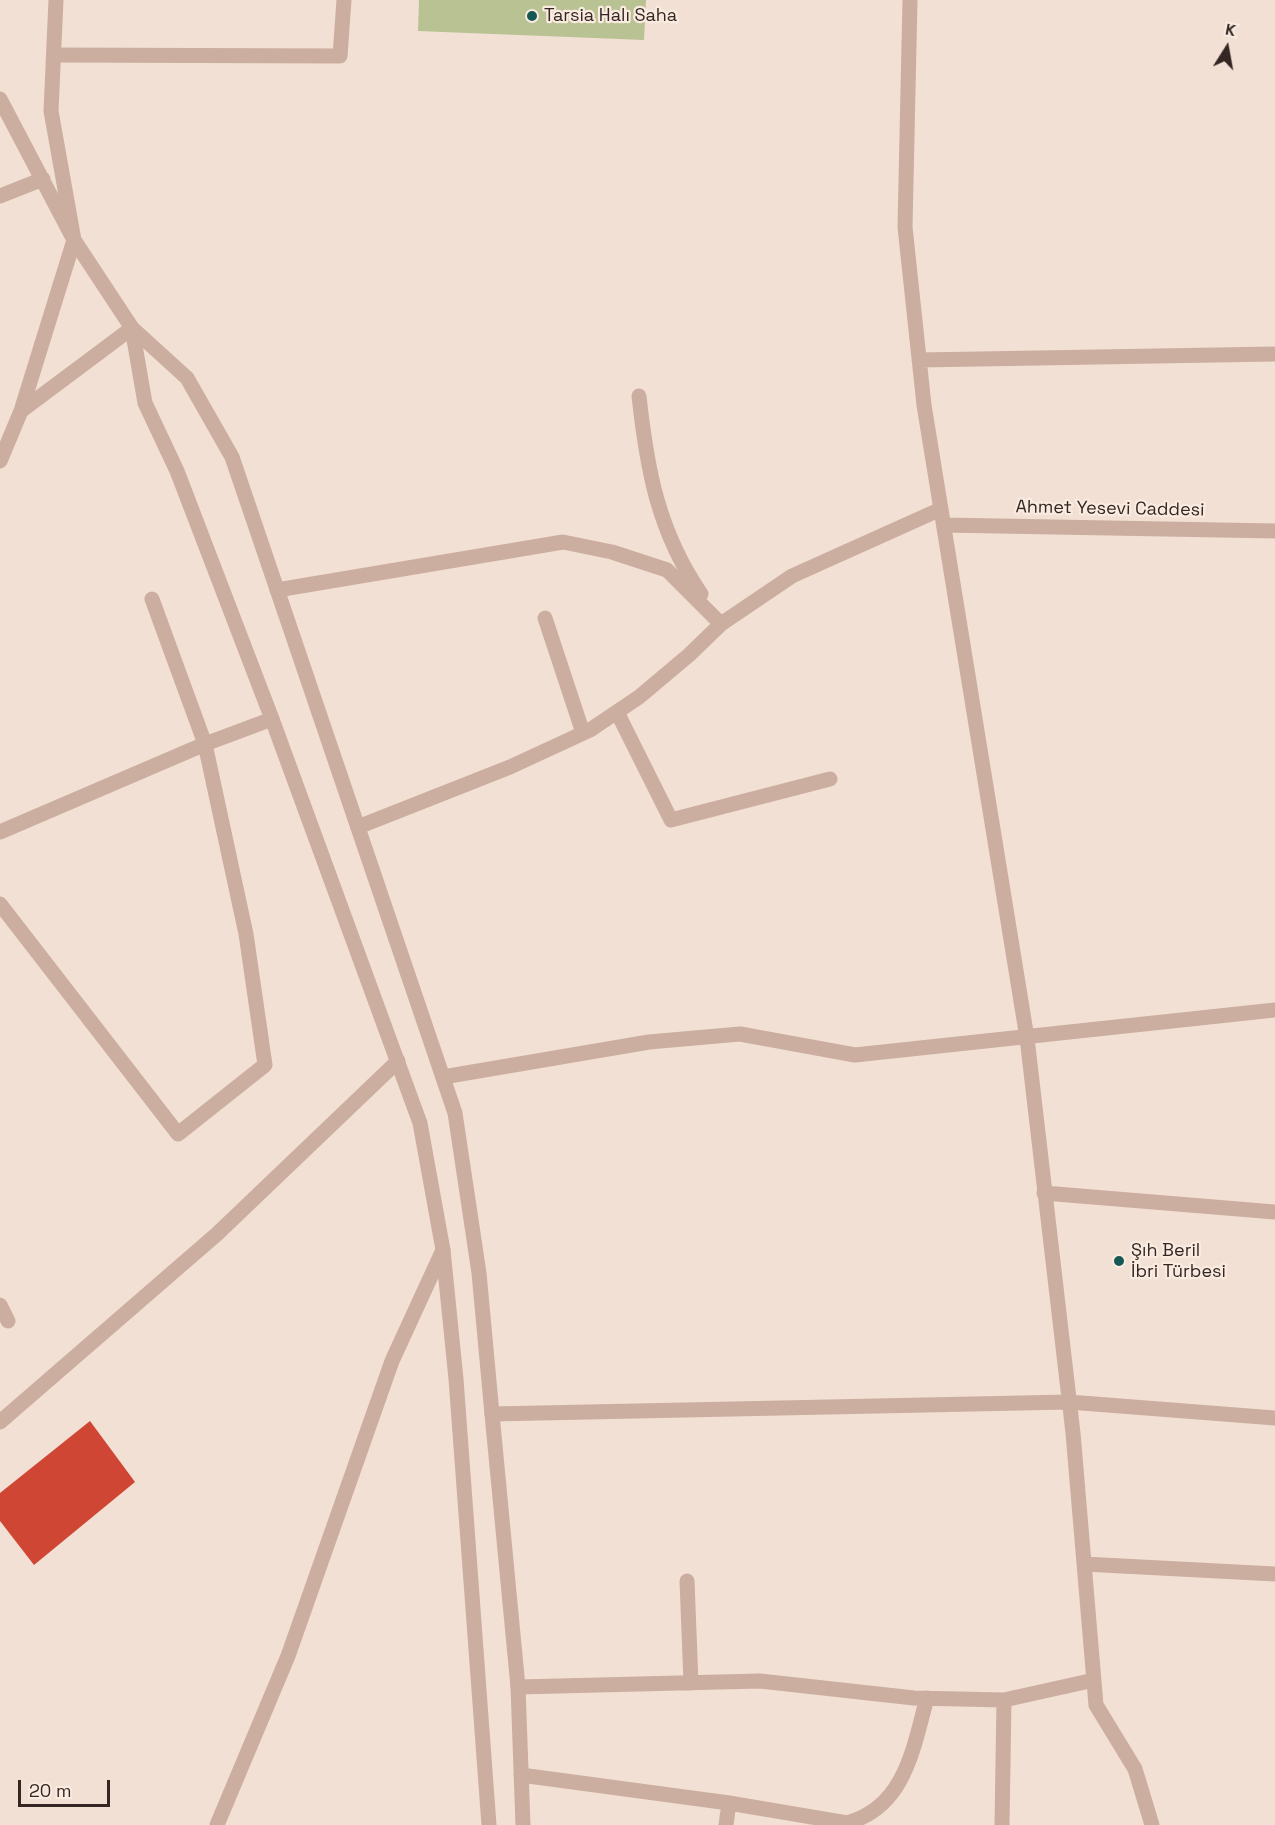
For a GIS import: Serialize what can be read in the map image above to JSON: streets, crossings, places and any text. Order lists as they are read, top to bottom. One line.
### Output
{"streets":{"street":["Ahmet Yesevi Caddesi"]},"places":["Tarsia Halı Saha","Şıh Beril İbri Türbesi"],"scale_bar":"20 m","north":"top"}
